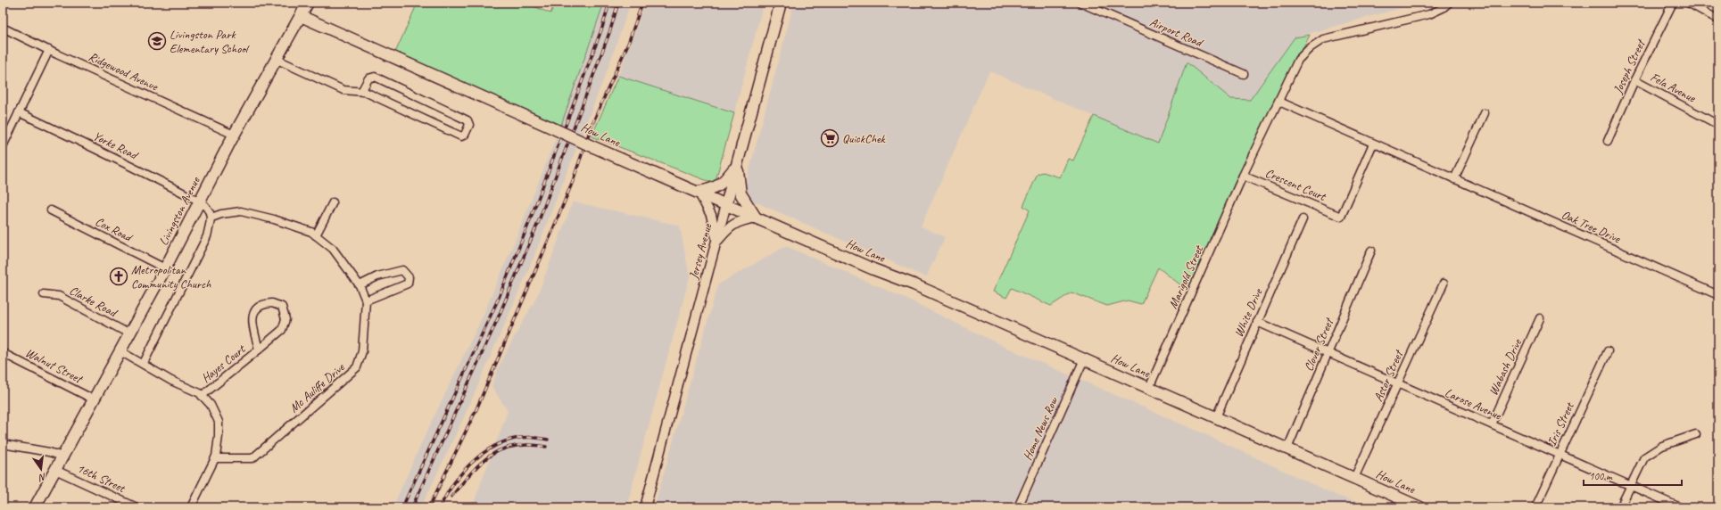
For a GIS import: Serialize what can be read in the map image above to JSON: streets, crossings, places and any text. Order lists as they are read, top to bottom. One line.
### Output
{"streets":{"main road":["How Lane","Livingston Avenue","Jersey Avenue"],"street":["Airport Road","Joseph Street","Ridgewood Avenue","Fela Avenue","Yorke Road","Crescent Court","Oak Tree Drive","Cox Road","Marigold Street","Clarke Road","White Drive","Clover Street","Hayes Court","Walnut Street","Wabash Drive","Astor Street","Mc Auliffe Drive","Larose Avenue","Iris Street","Home News Row","16th Street"]},"crossings":[["Joseph Street","Fela Avenue"],["Ridgewood Avenue","Livingston Avenue"],["How Lane","Livingston Avenue"],["How Lane","Jersey Avenue"],["How Lane","Marigold Street"],["How Lane","White Drive"],["How Lane","Clover Street"],["How Lane","Astor Street"],["How Lane","Home News Row"],["Yorke Road","Livingston Avenue"],["Crescent Court","Marigold Street"],["Livingston Avenue","Cox Road"],["Livingston Avenue","Clarke Road"],["Livingston Avenue","Walnut Street"],["Livingston Avenue","16th Street"],["White Drive","Larose Avenue"],["Clover Street","Larose Avenue"],["Wabash Drive","Larose Avenue"],["Astor Street","Larose Avenue"],["Larose Avenue","Iris Street"]],"places":{"school or university":["Livingston Park Elementary School"],"supermarket":["QuickChek"],"church":["Metropolitan Community Church"]},"scale_bar":"100 m","north":"bottom"}
